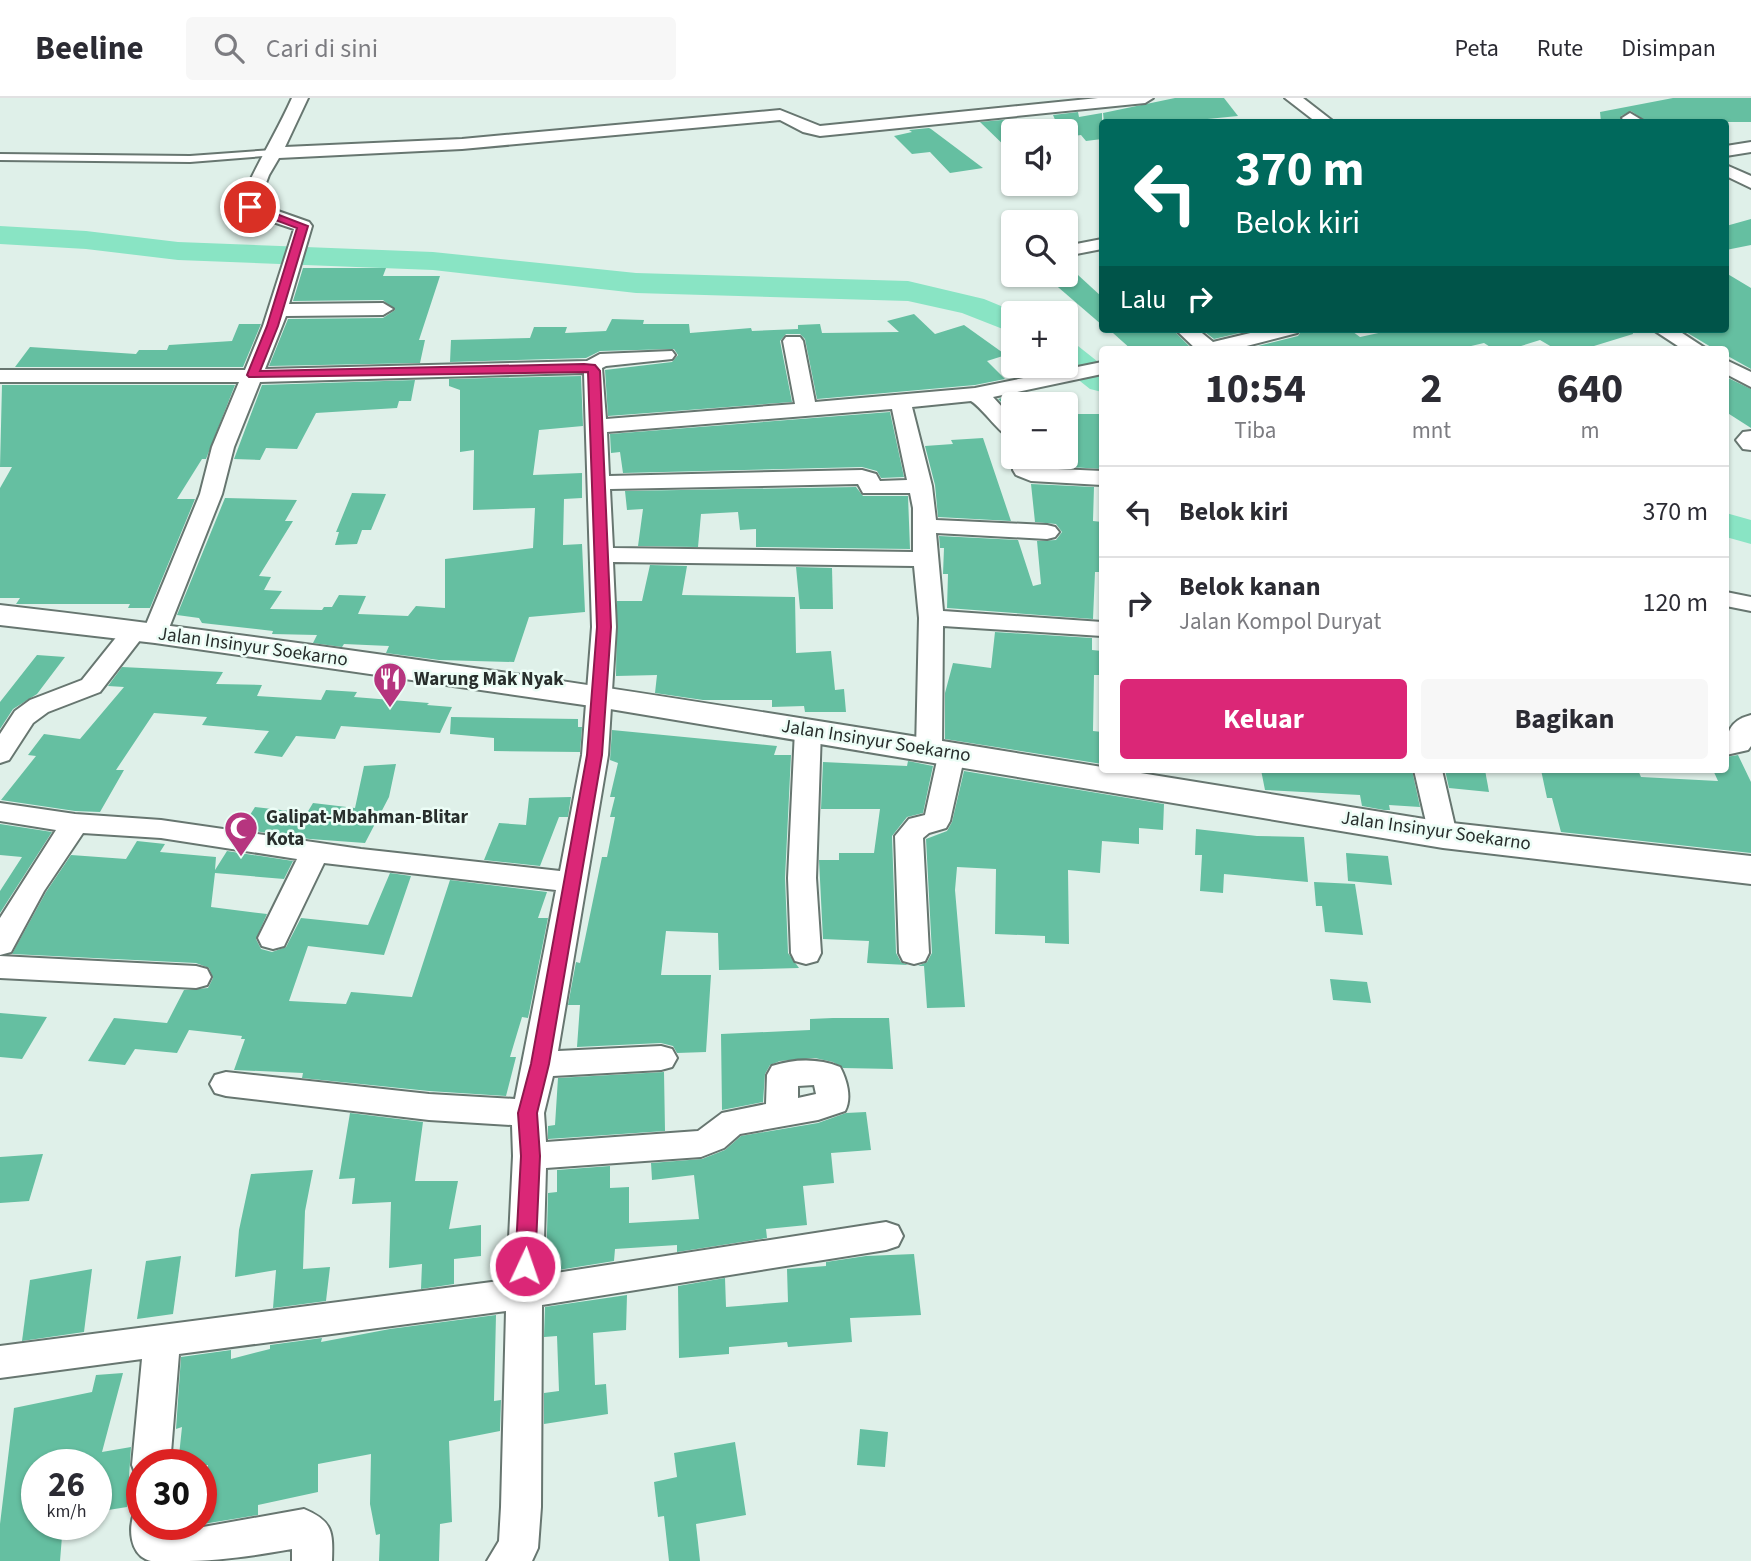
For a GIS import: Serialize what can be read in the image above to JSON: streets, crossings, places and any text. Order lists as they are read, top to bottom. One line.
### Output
{"streets":{"main road":["Jalan Insinyur Soekarno"]},"places":{"restaurant":["Warung Mak Nyak"],"mosque":["Galipat-Mbahman-Blitar Kota"]},"page":{"header":"Beeline","search":"Cari di sini","nav":["Peta","Rute","Disimpan"],"map_buttons":["+","−"],"turn":["370 m","Belok kiri"],"then":"Lalu","eta":["10:54","Tiba","2","mnt","640","m"],"list":[{"name":"Belok kiri","value":"370 m"},{"name":"Belok kanan","note":"Jalan Kompol Duryat","value":"120 m"}],"buttons":["Keluar","Bagikan"],"speed":"26 km/h","limit":"30"}}
